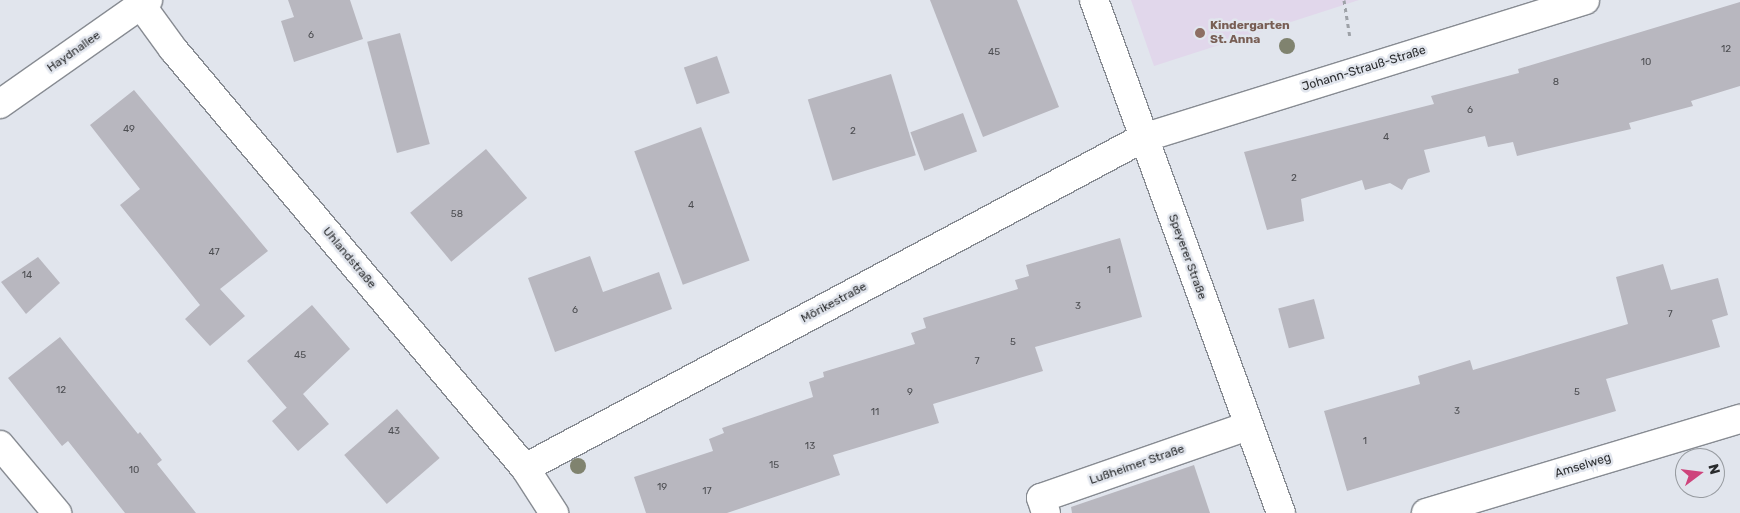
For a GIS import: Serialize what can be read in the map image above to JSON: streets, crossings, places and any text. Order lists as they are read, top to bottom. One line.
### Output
{"streets":{"street":["Haydnallee","Johann-Strauß-Straße","Speyerer Straße","Uhlandstraße","Mörikestraße","Lußheimer Straße","Amselweg"]},"crossings":[["Haydnallee","Uhlandstraße"],["Johann-Strauß-Straße","Speyerer Straße"],["Johann-Strauß-Straße","Mörikestraße"],["Speyerer Straße","Mörikestraße"],["Speyerer Straße","Lußheimer Straße"],["Uhlandstraße","Mörikestraße"]],"places":["Kindergarten St. Anna"],"house_numbers":["6","12","45","10","8","6","49","2","4","2","4","58","47","1","14","3","6","7","5","45","7","12","9","5","3","11","43","1","13","15","10","19","17"],"north":"right"}
